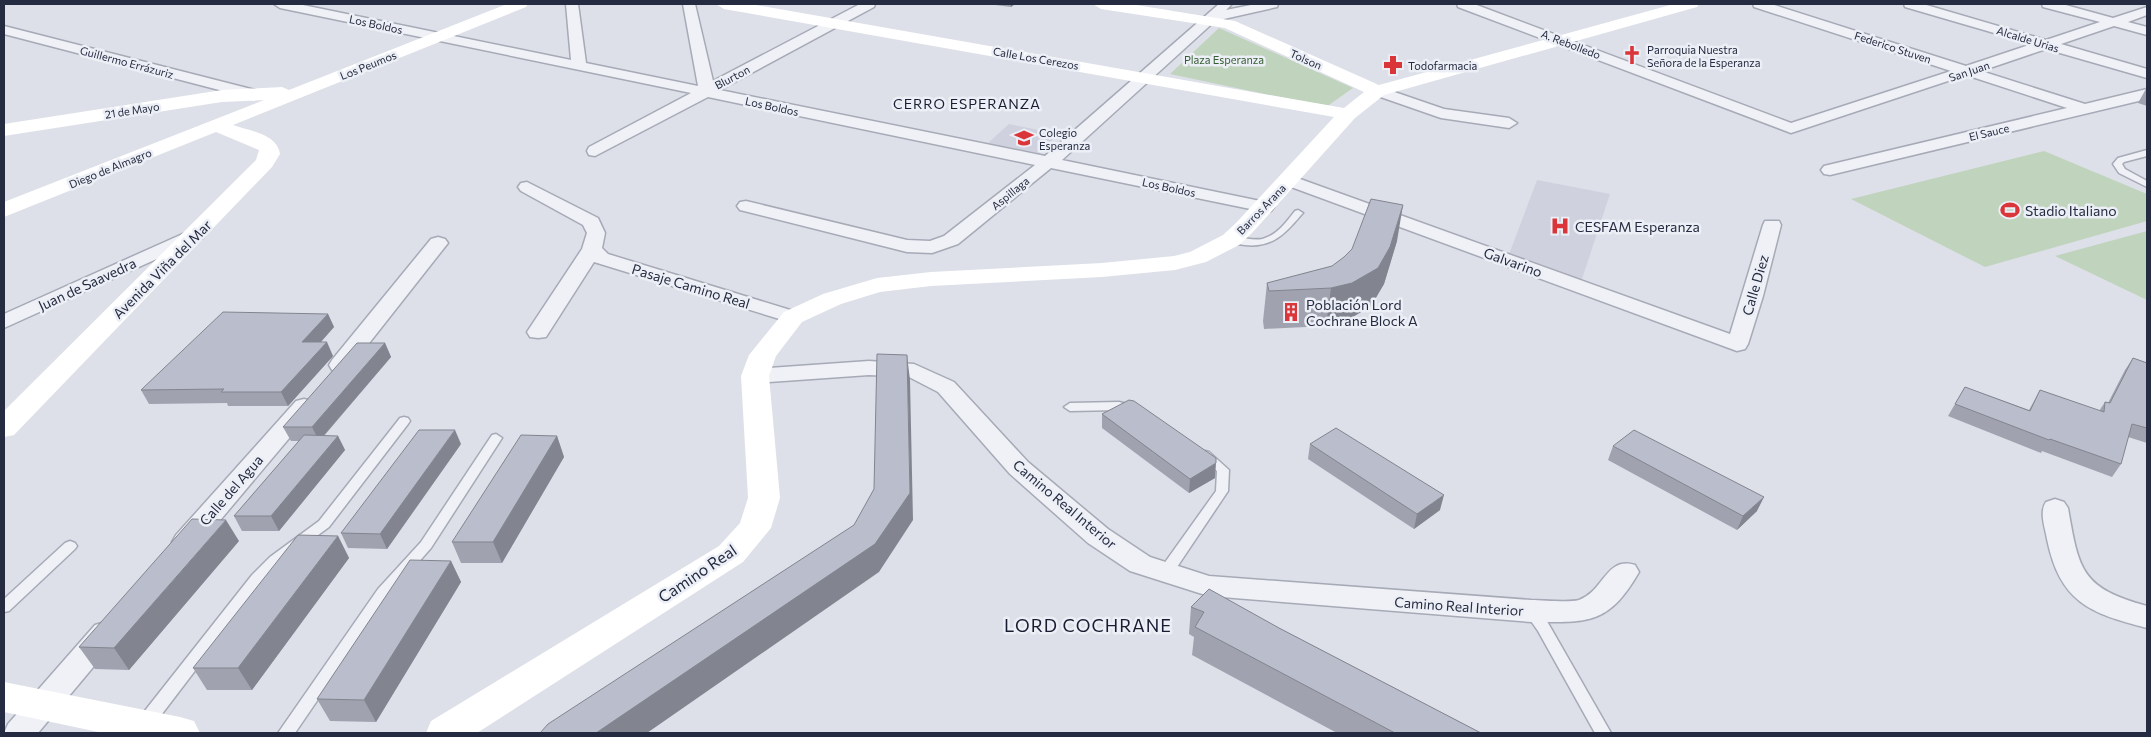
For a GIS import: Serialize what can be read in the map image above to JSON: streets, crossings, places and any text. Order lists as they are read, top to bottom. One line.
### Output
{"streets":{"street":["Los Boldos","Alcalde Urias","A. Rebolledo","Federico Stuven","Calle Los Cerezos","Tolson","Guillermo Errázuriz","Los Peumos","San Juan","Blurton","21 de Mayo","El Sauce","Diego de Almagro","Aspillaga","Barros Arana","Galvarino","Avenida Viña del Mar","Juan de Saavedra","Calle Diez","Pasaje Camino Real","Calle del Agua","Camino Real Interior","Camino Real"]},"crossings":[["Los Boldos","Los Peumos"],["Los Boldos","Blurton"],["Los Boldos","Aspillaga"],["Los Boldos","Barros Arana"],["Alcalde Urias","San Juan"],["A. Rebolledo","San Juan"],["A. Rebolledo","Barros Arana"],["Federico Stuven","San Juan"],["Federico Stuven","El Sauce"],["Calle Los Cerezos","Blurton"],["Calle Los Cerezos","Aspillaga"],["Calle Los Cerezos","Barros Arana"],["Tolson","Aspillaga"],["Tolson","Barros Arana"],["Guillermo Errázuriz","Los Peumos"],["Guillermo Errázuriz","21 de Mayo"],["Los Peumos","21 de Mayo"],["Los Peumos","Diego de Almagro"],["Los Peumos","Avenida Viña del Mar"],["Diego de Almagro","Avenida Viña del Mar"],["Barros Arana","Galvarino"],["Barros Arana","Pasaje Camino Real"],["Barros Arana","Camino Real"],["Galvarino","Calle Diez"],["Avenida Viña del Mar","Juan de Saavedra"],["Pasaje Camino Real","Camino Real"],["Camino Real Interior","Camino Real"]],"districts":["CERRO ESPERANZA","LORD COCHRANE"],"parks":["Plaza Esperanza"],"places":{"church":["Parroquia Nuestra Señora de la Esperanza"],"pharmacy":["Todofarmacia"],"school or university":["Colegio Esperanza"],"sports":["Stadio Italiano"],"hospital":["CESFAM Esperanza"],"building":["Población Lord Cochrane Block A"]}}
